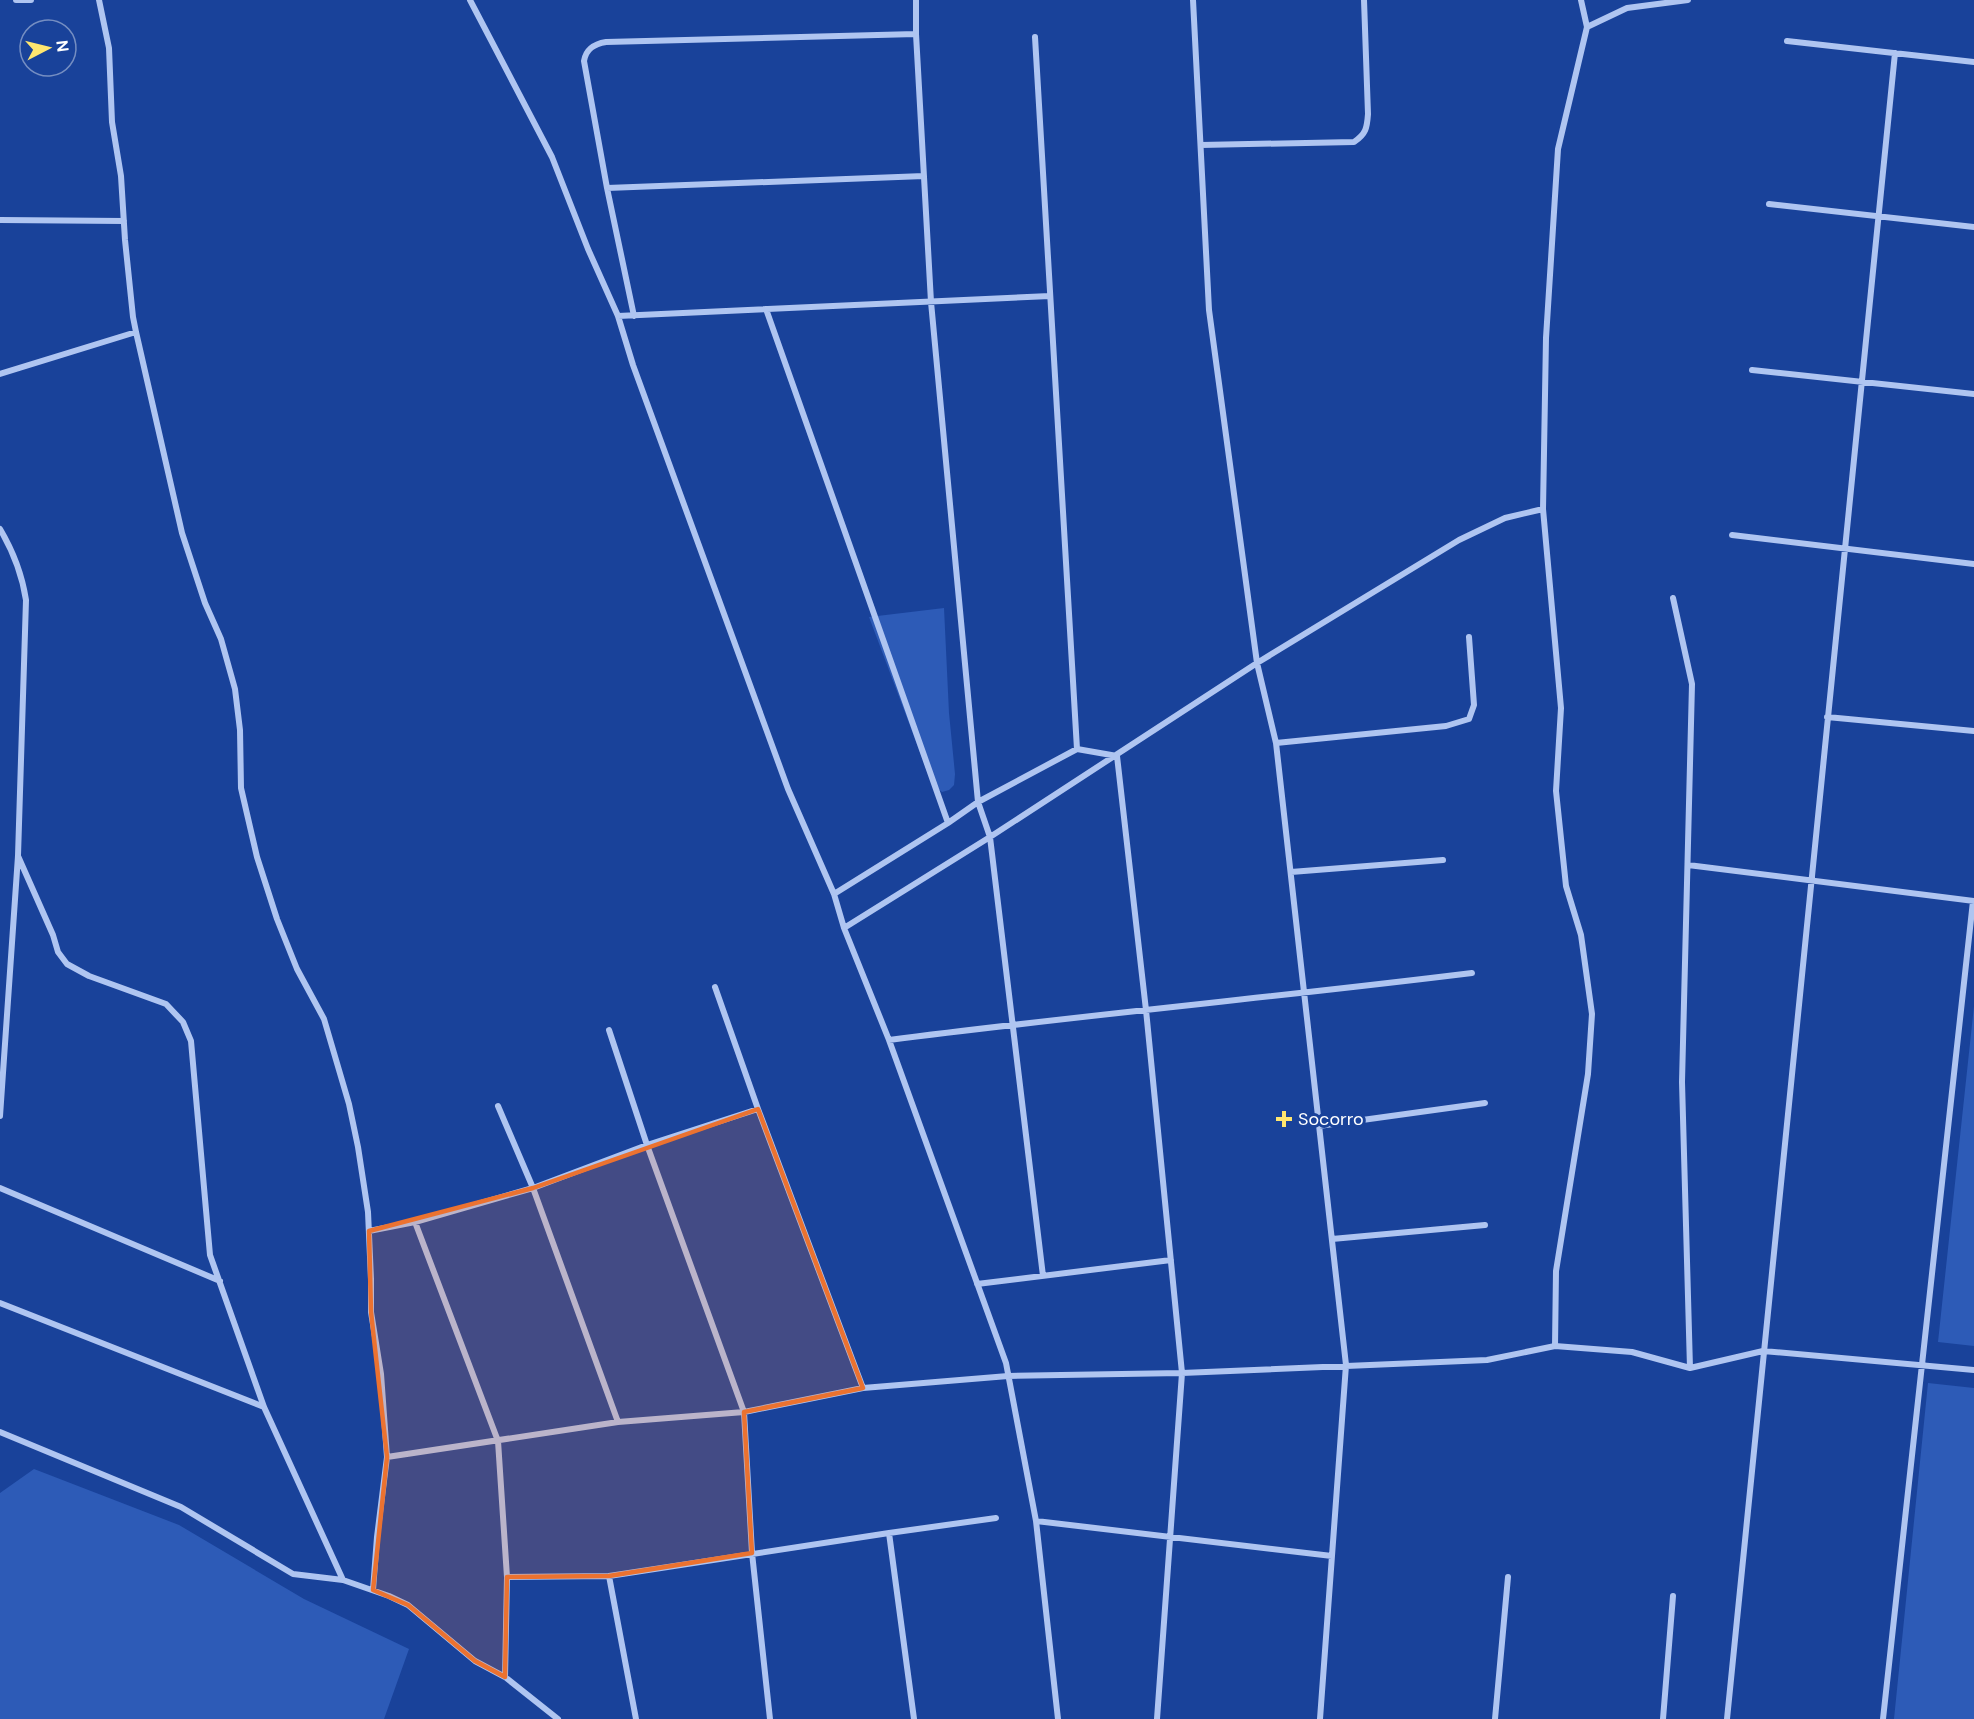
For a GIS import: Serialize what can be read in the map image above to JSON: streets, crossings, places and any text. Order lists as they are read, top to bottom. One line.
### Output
{"places":{"health":["Socorro"]},"north":"right"}
